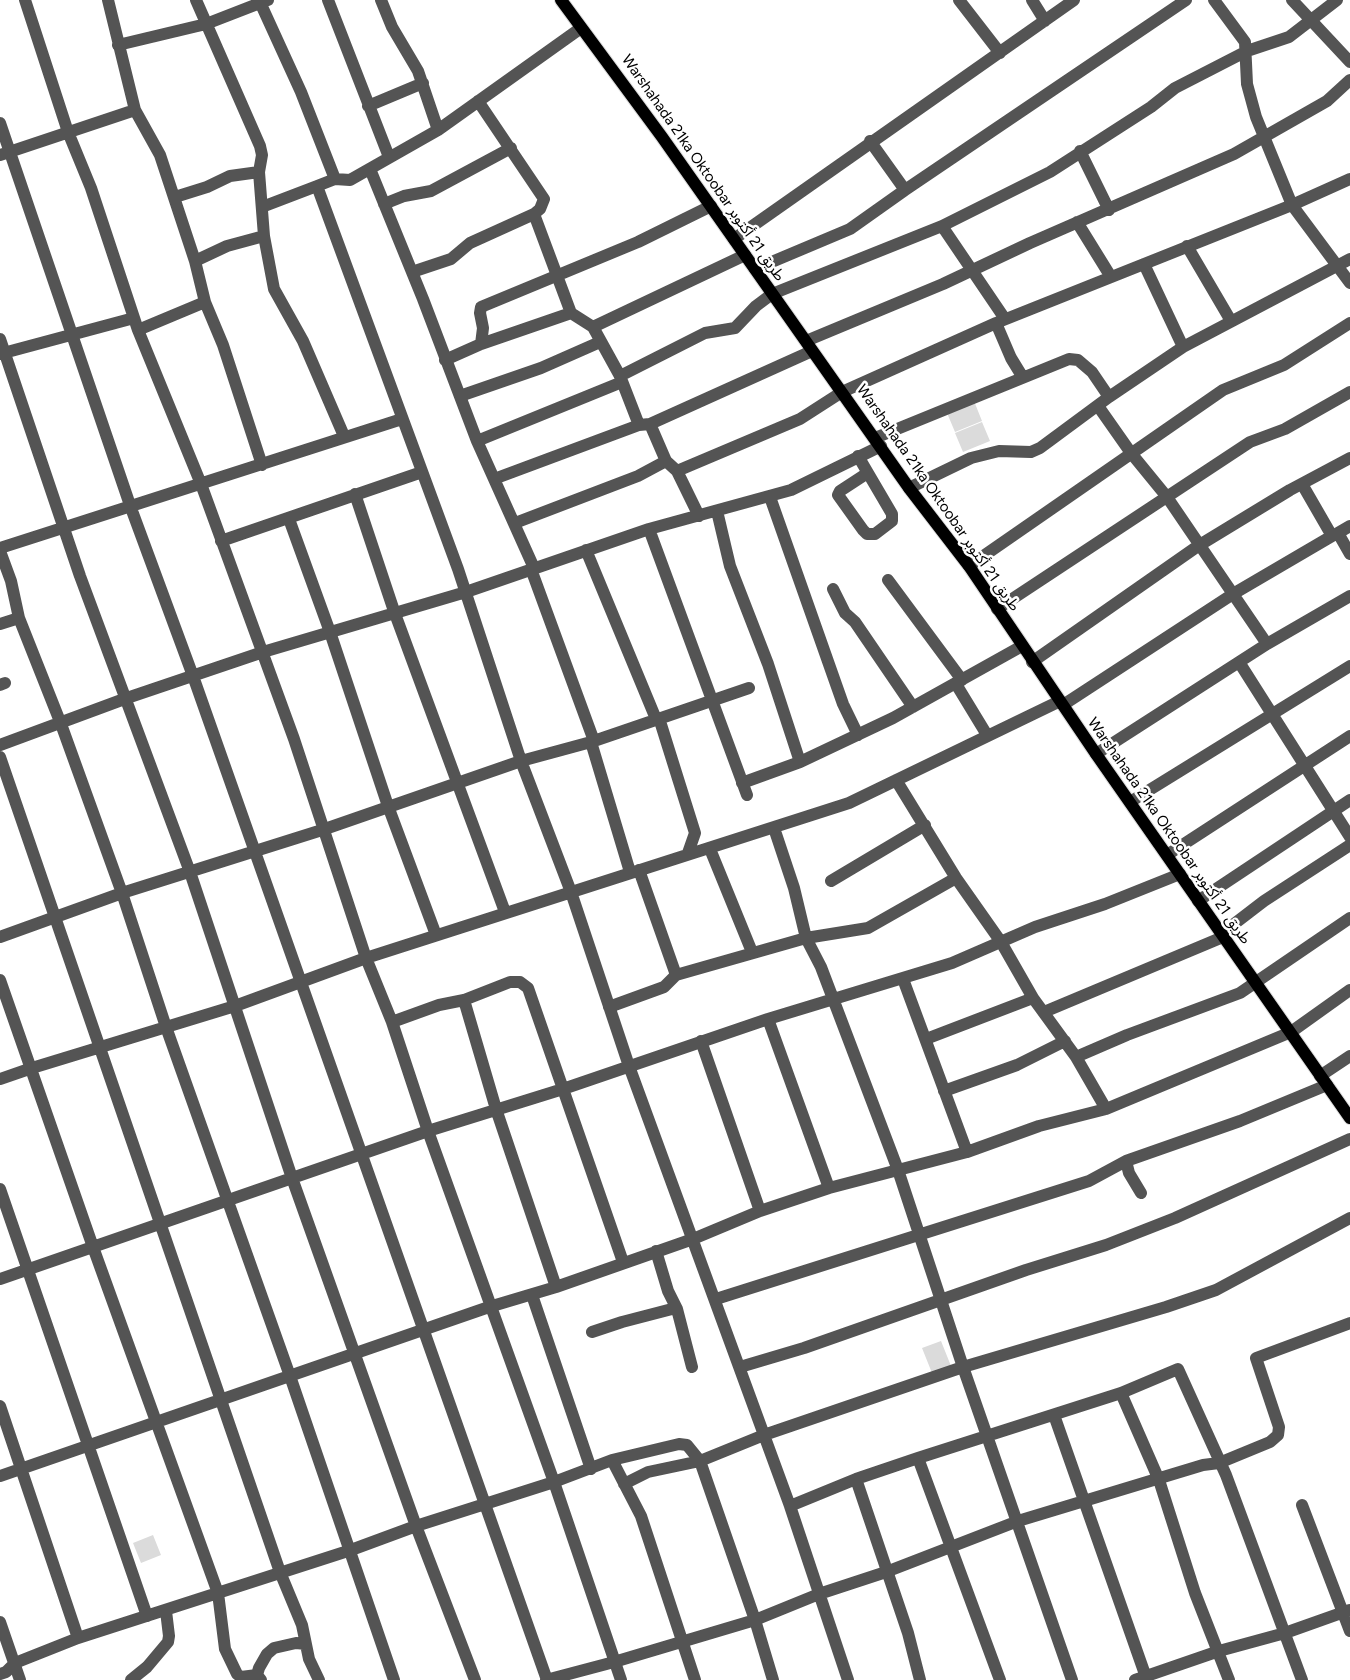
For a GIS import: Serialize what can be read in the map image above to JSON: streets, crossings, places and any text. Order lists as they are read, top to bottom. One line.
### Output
{"streets":{"main road":["Warshahada 21ka Oktoobar طريق 21 أكتوبر"]}}
